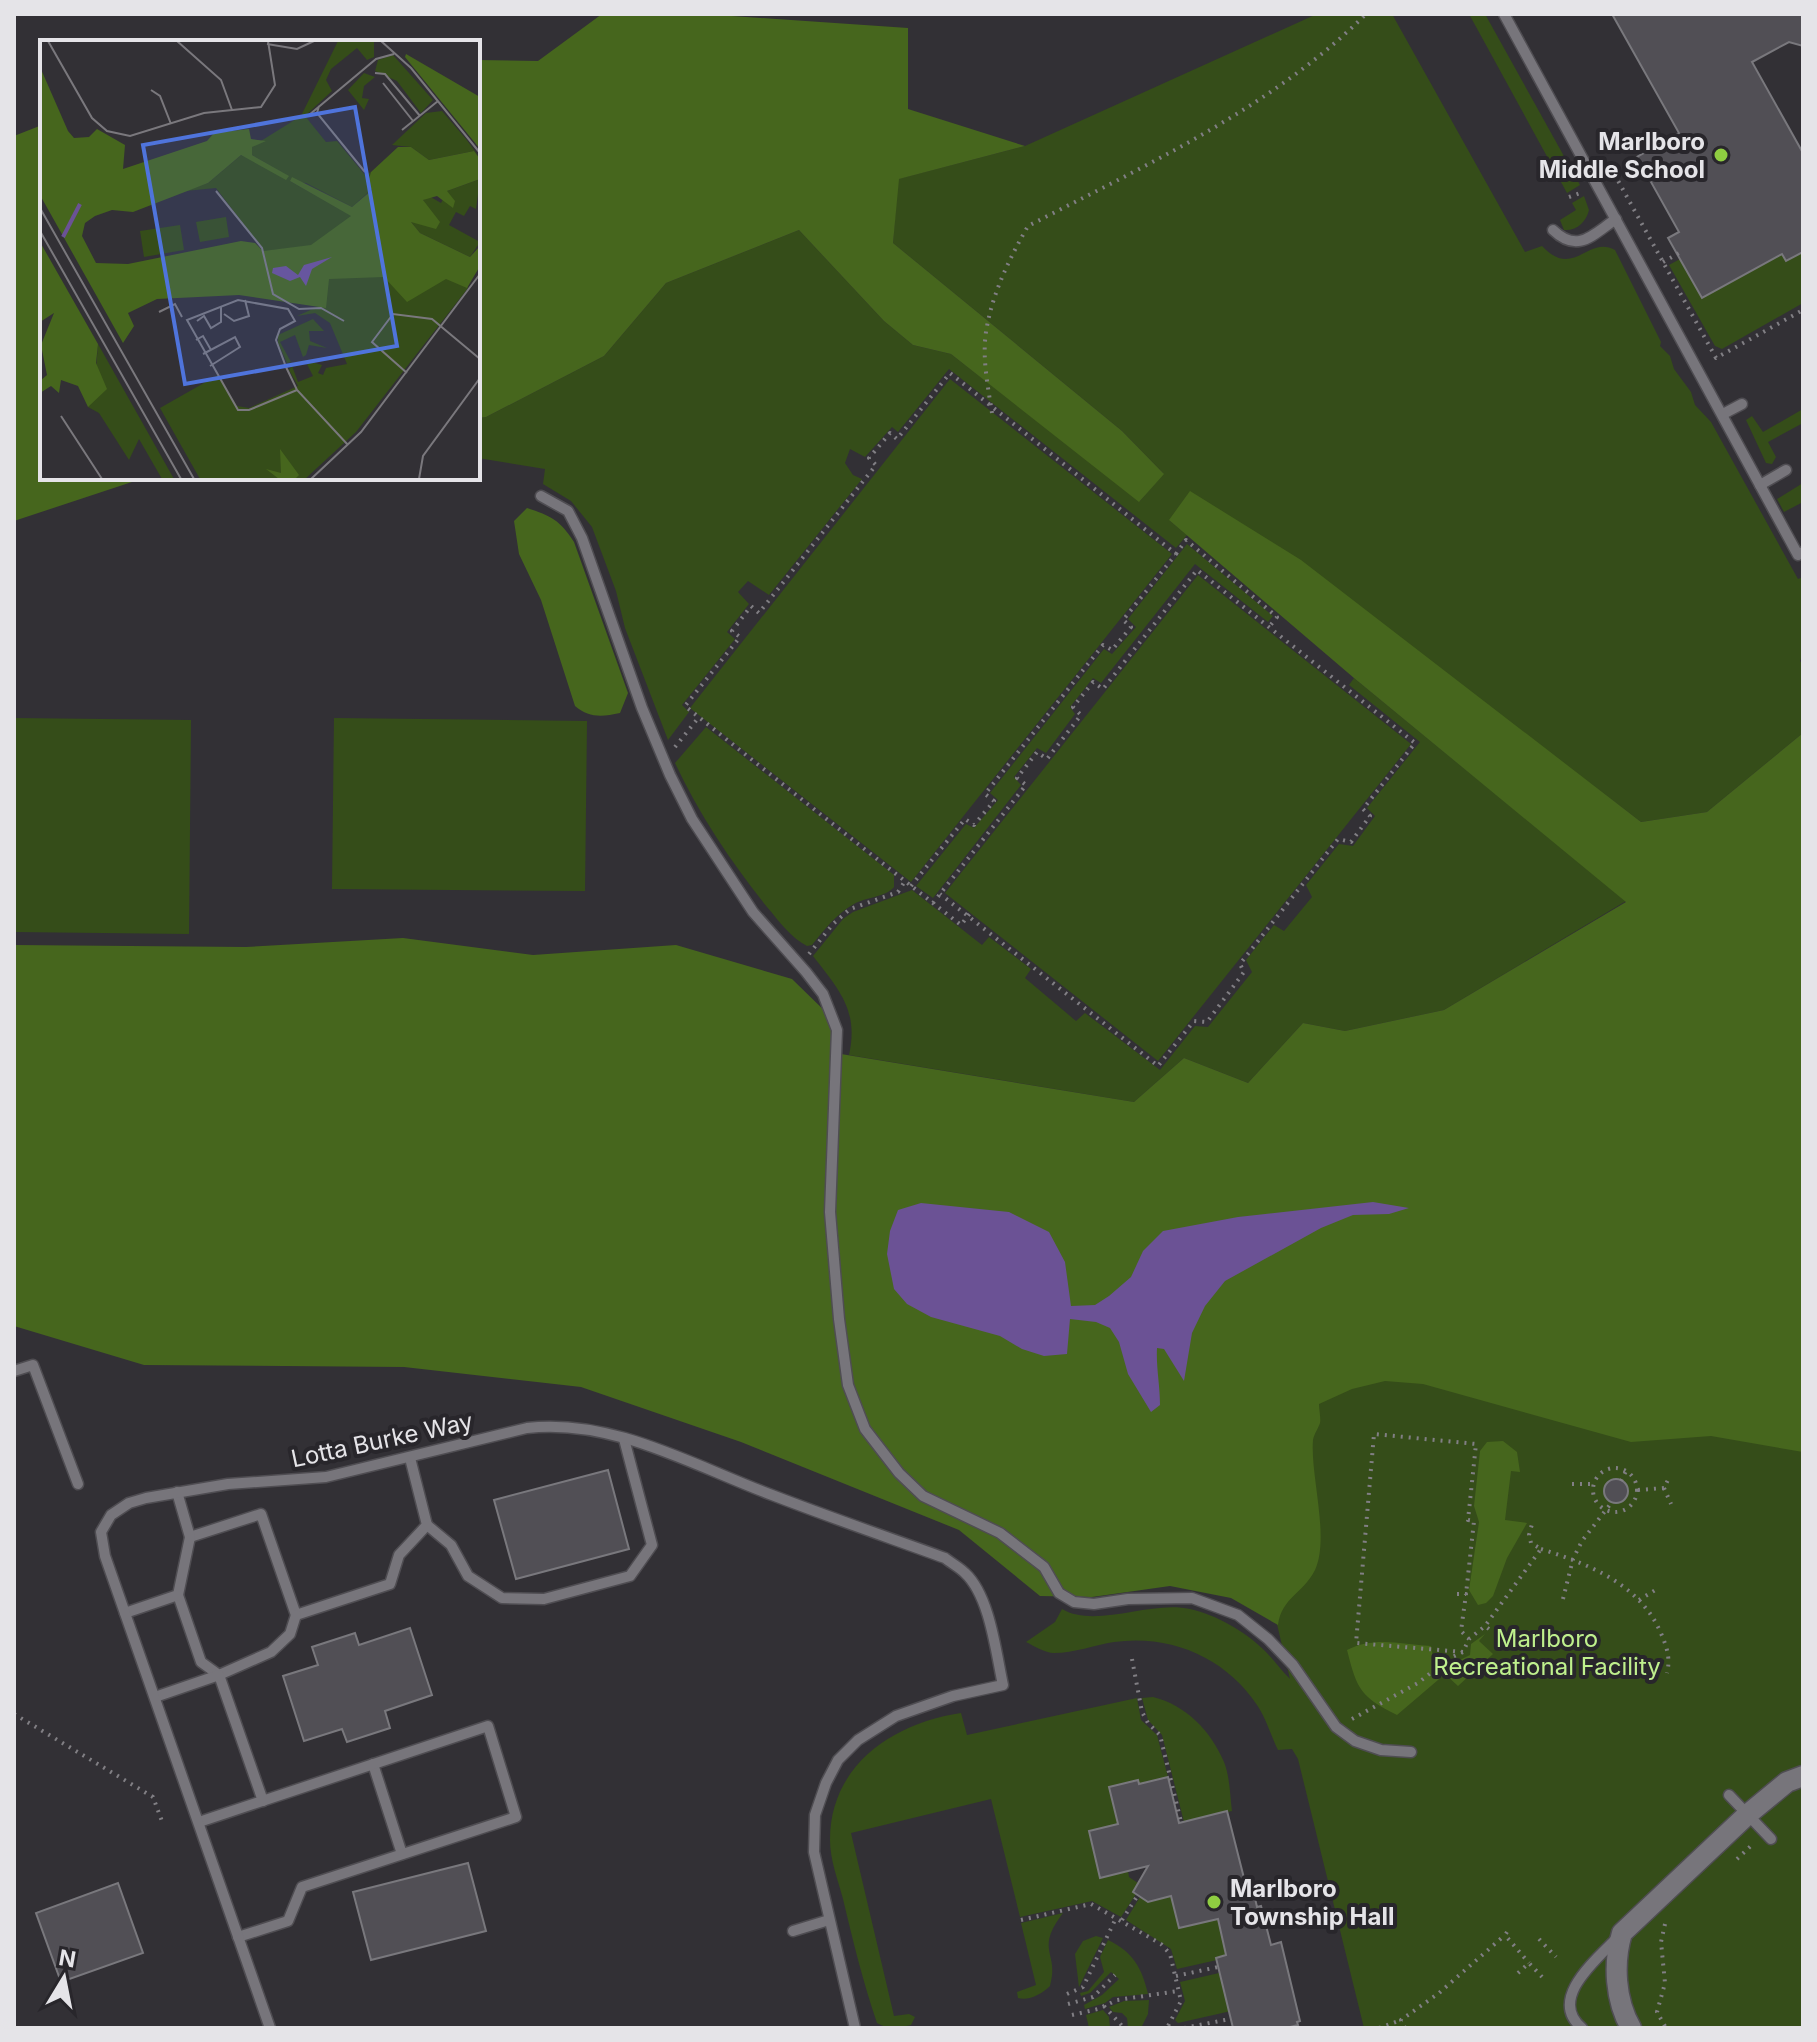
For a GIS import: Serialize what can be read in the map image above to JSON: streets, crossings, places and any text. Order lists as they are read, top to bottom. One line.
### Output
{"streets":{"lane":["Lotta Burke Way"]},"parks":["Marlboro Recreational Facility"],"places":["Marlboro Middle School","Marlboro Township Hall"],"north":"top"}
